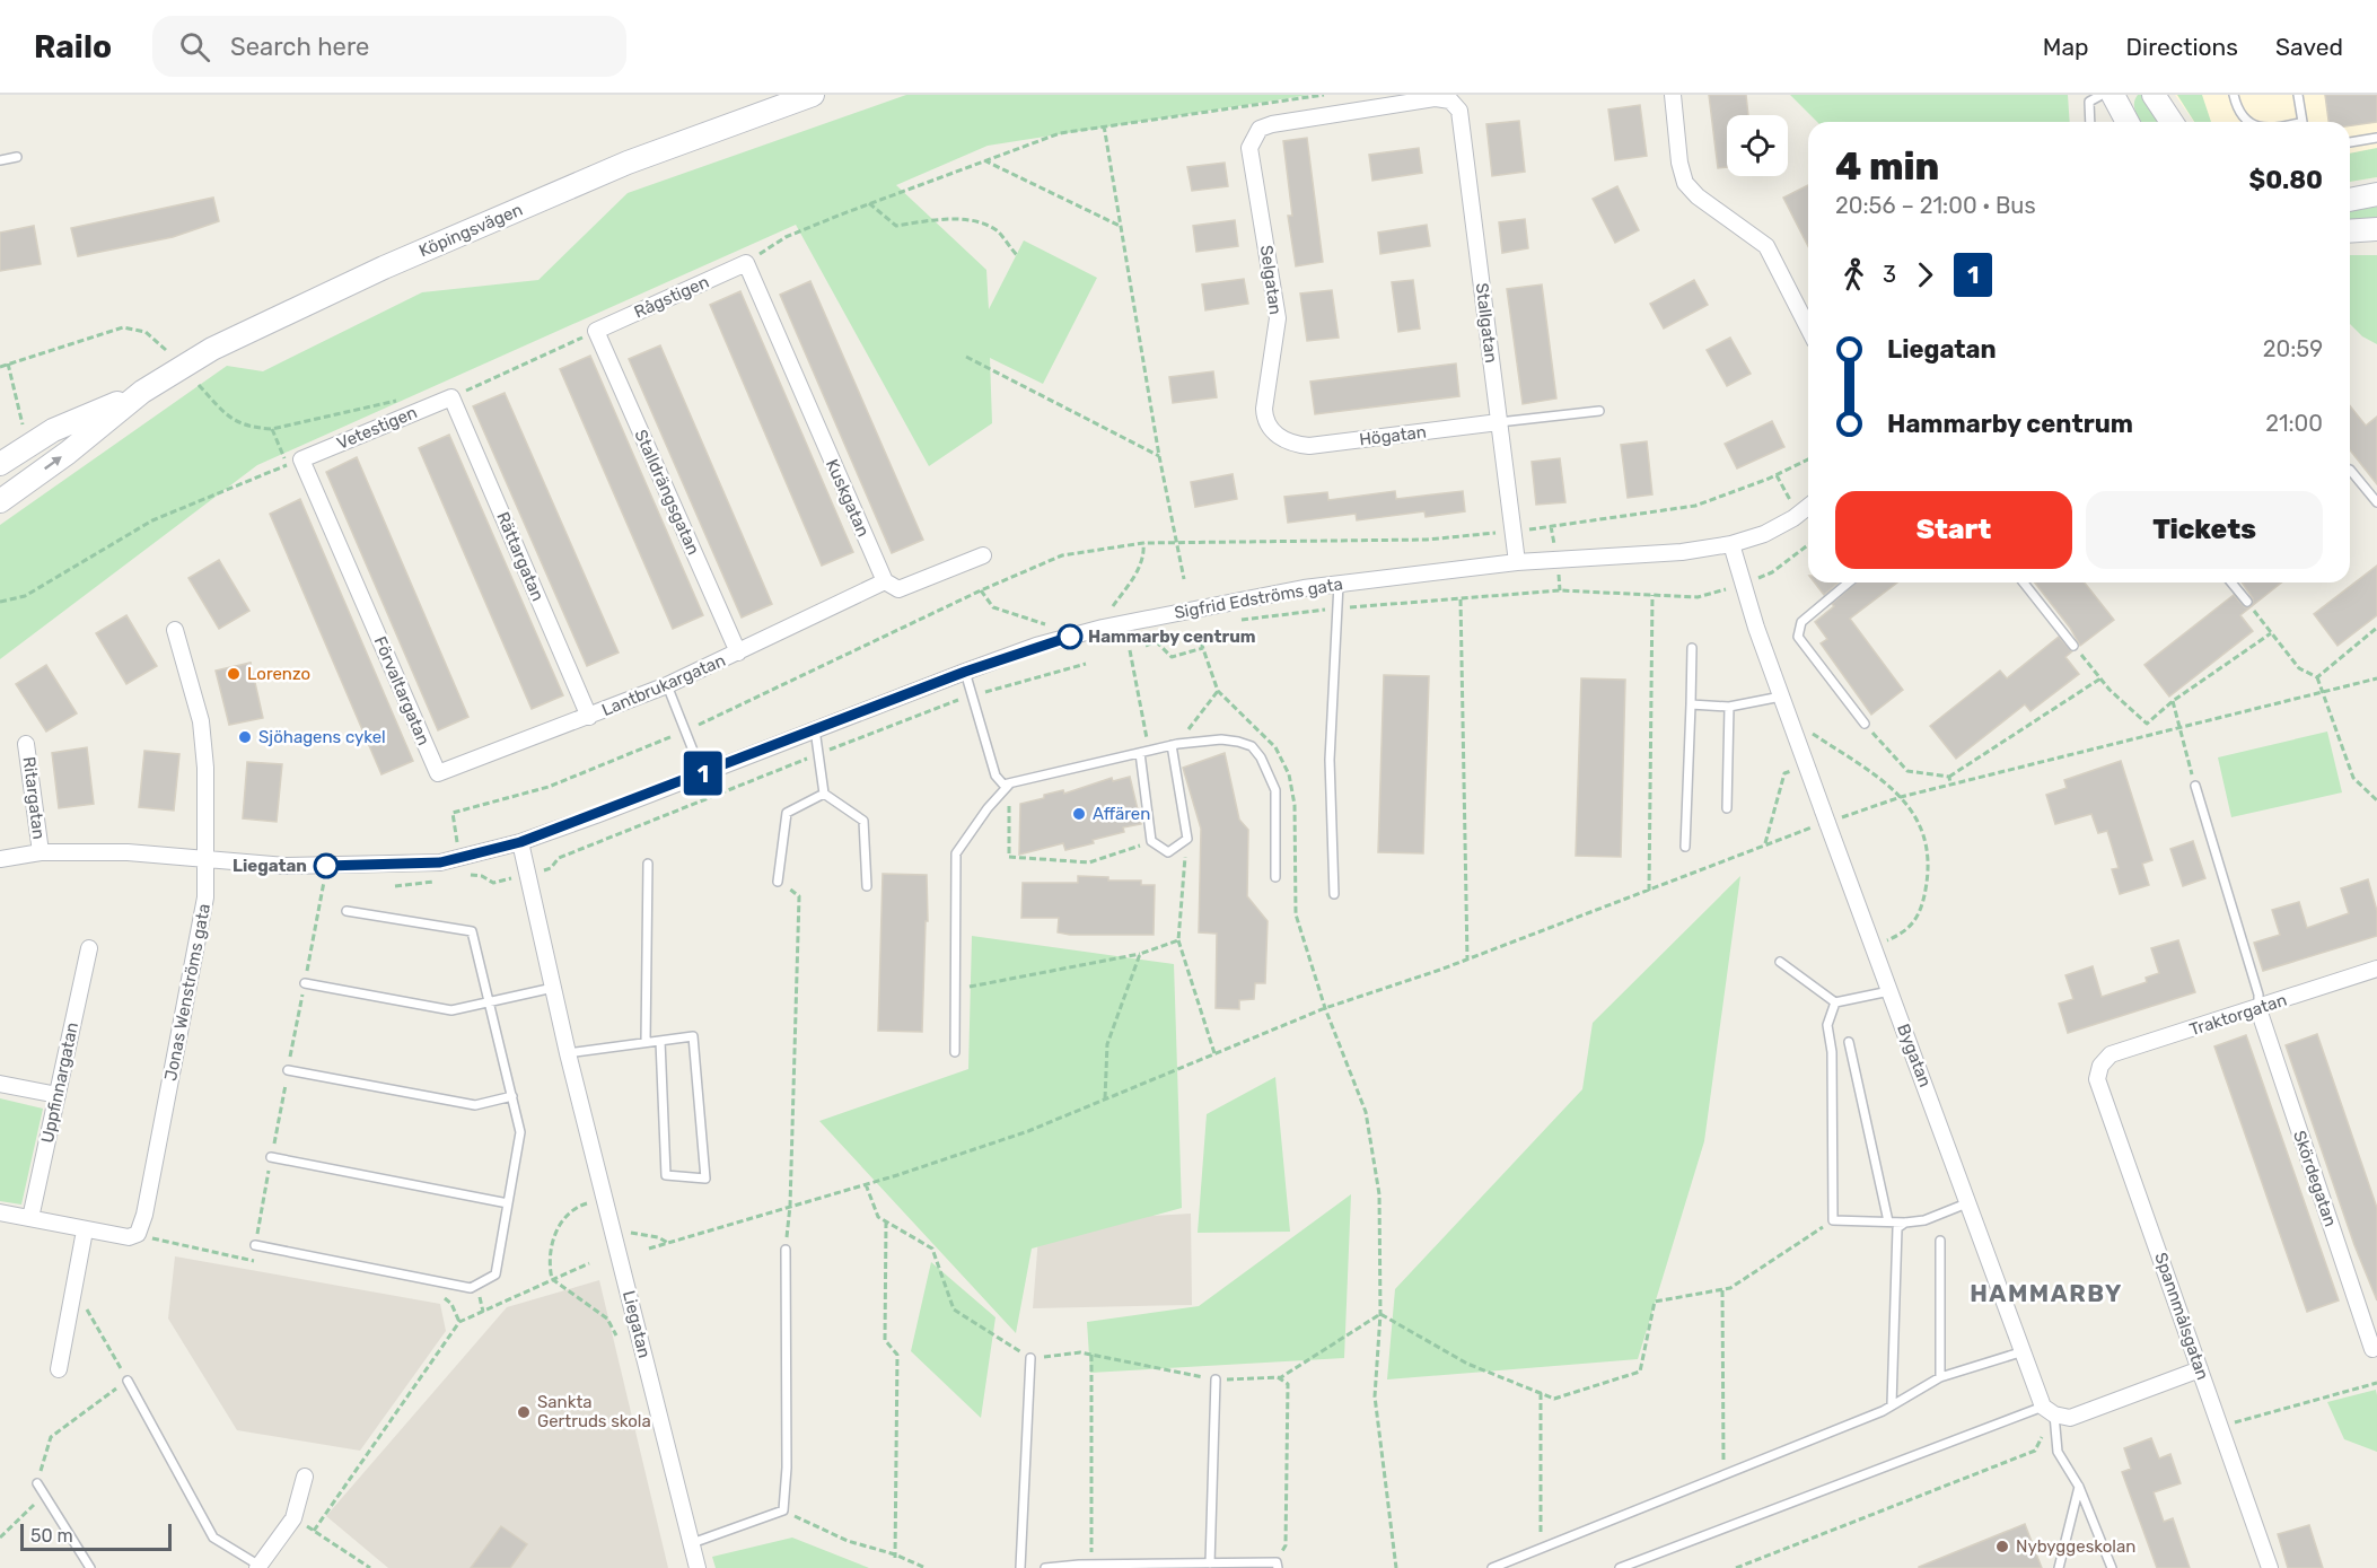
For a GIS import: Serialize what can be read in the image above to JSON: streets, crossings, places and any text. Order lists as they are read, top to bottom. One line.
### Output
{"streets":{"main road":["Köpingsvägen"],"street":["Selgatan","Rågstigen","Stallgatan","Vetestigen","Högatan","Stalldrängsgatan","Kuskgatan","Rättargatan","Sigfrid Edströms gata","Lantbrukargatan","Förvaltargatan","Ritargatan","Jonas Wenströms gata","Traktorgatan","Bygatan","Uppfinnargatan","Skördegatan","Spannmålsgatan","Liegatan"]},"crossings":[["Selgatan","Stallgatan"],["Selgatan","Högatan"],["Rågstigen","Stalldrängsgatan"],["Rågstigen","Kuskgatan"],["Stallgatan","Högatan"],["Stallgatan","Sigfrid Edströms gata"],["Vetestigen","Rättargatan"],["Vetestigen","Förvaltargatan"],["Stalldrängsgatan","Lantbrukargatan"],["Rättargatan","Lantbrukargatan"],["Rättargatan","Förvaltargatan"],["Sigfrid Edströms gata","Ritargatan"],["Sigfrid Edströms gata","Jonas Wenströms gata"],["Sigfrid Edströms gata","Bygatan"],["Sigfrid Edströms gata","Liegatan"],["Lantbrukargatan","Förvaltargatan"],["Traktorgatan","Skördegatan"],["Traktorgatan","Spannmålsgatan"]],"districts":["HAMMARBY"],"places":["Hammarby centrum","Lorenzo","Sjöhagens cykel","Affären","Liegatan","Sankta Gertruds skola","Nybyggeskolan"],"lines":["bus line 1"],"scale_bar":"50 m","page":{"header":"Railo","search":"Search here","nav":["Map","Directions","Saved"],"on_map":"1","heading":["4 min","20:56 – 21:00 · Bus","$0.80"],"legs":["3","1"],"list":[{"name":"Liegatan","value":"20:59"},{"name":"Hammarby centrum","value":"21:00"}],"buttons":["Start","Tickets"],"scale":"50 m"}}
